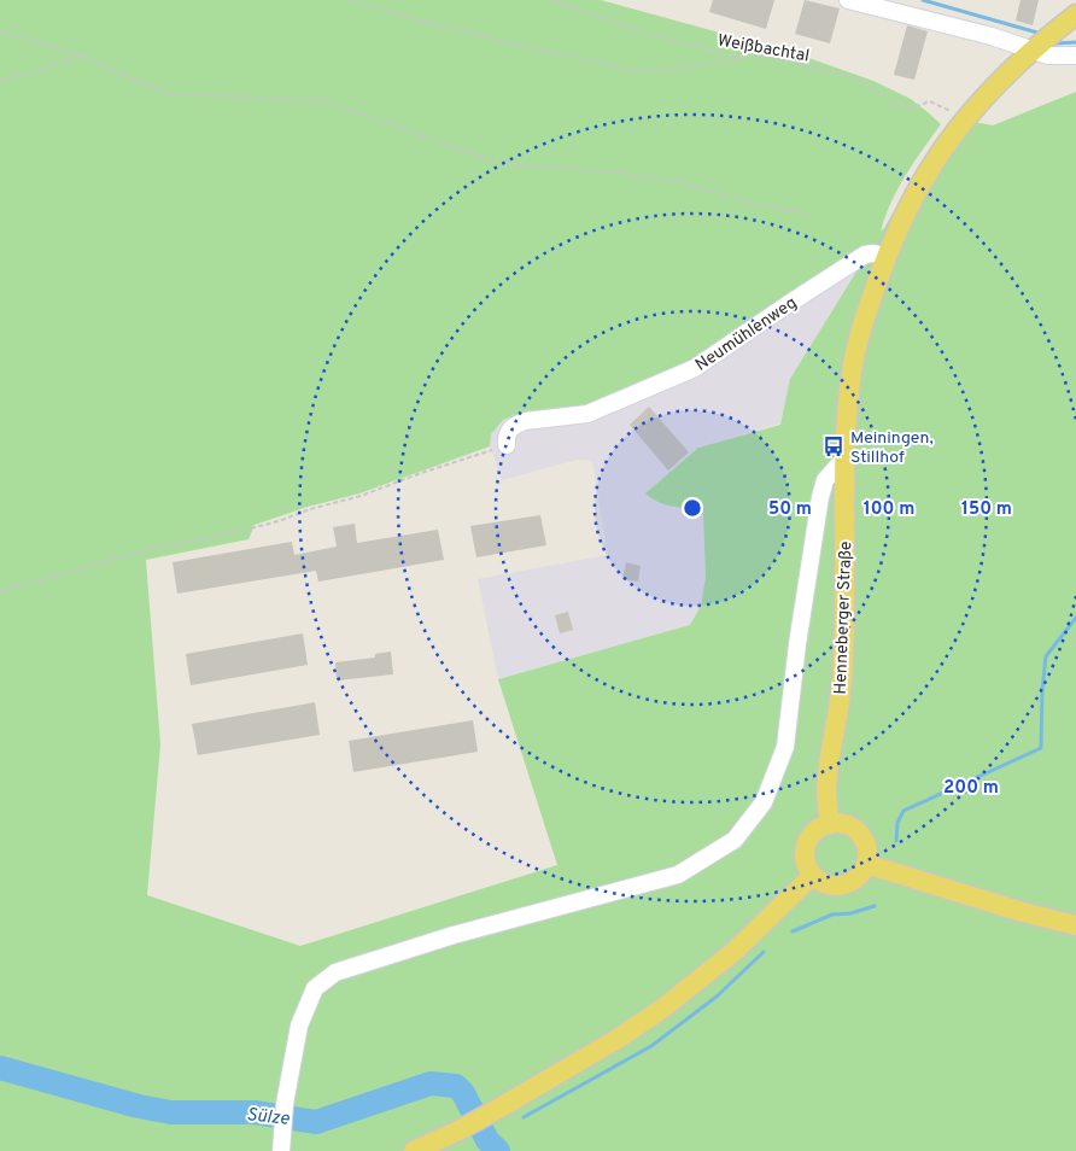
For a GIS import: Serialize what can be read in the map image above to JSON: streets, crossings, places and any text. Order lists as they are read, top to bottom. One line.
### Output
{"streets":{"main road":["Henneberger Straße"],"lane":["Neumühlenweg"],"path":["Weißbachtal"]},"crossings":[["Weißbachtal","Henneberger Straße"],["Neumühlenweg","Henneberger Straße"]],"water":["Sülze"],"places":{"bus stop":["Meiningen, Stillhof"]},"rings":["50 m","100 m","150 m","200 m"]}
